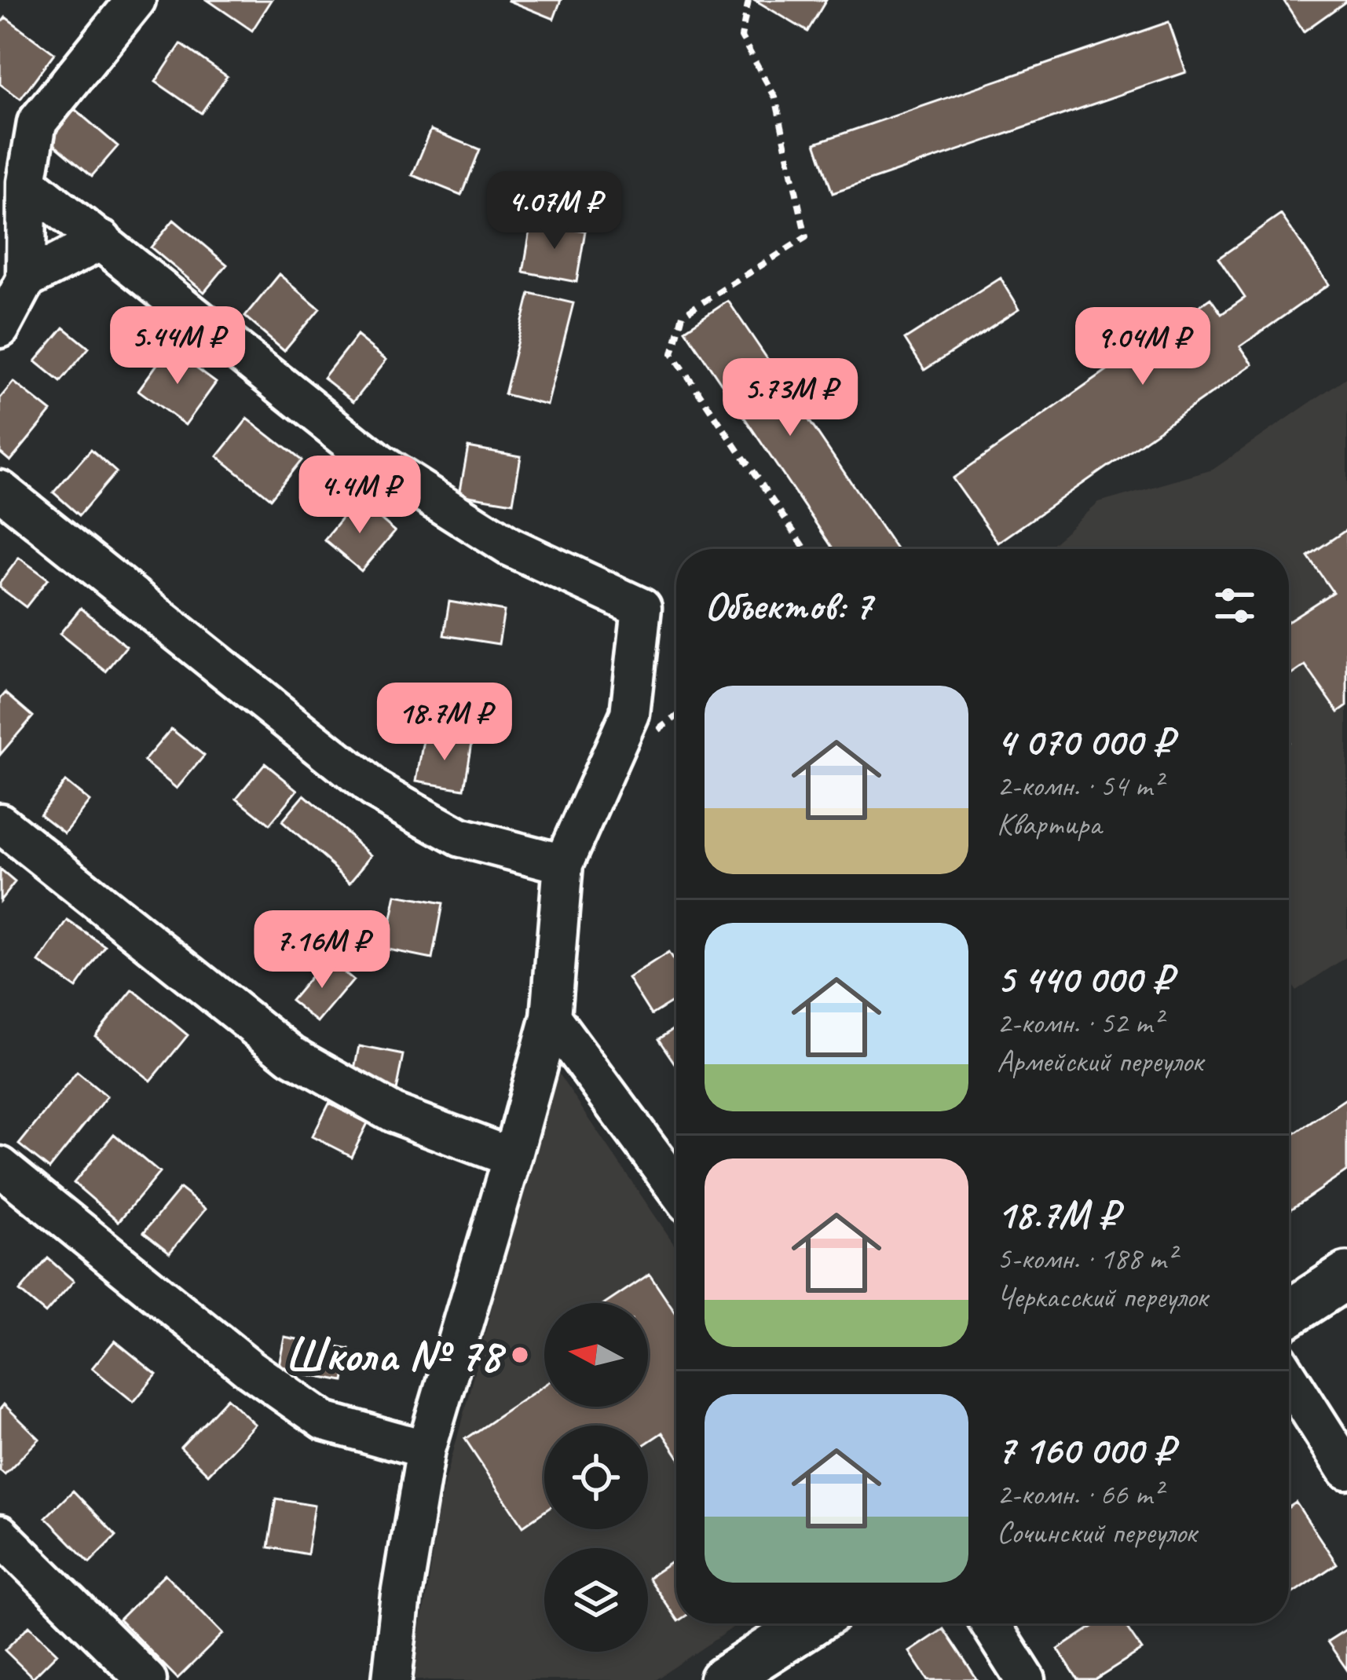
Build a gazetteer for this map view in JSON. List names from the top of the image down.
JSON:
{
  "places": ["Школа № 78"],
  "north": "left",
  "page": {
    "price": [
      "4.07M ₽",
      "5.44M ₽",
      "9.04M ₽",
      "5.73M ₽",
      "4.4M ₽",
      "18.7M ₽",
      "7.16M ₽"
    ],
    "heading": "Объектов: 7",
    "list": [
      {
        "name": "4 070 000 ₽",
        "note": "2-комн. · 54 m² · Квартира"
      },
      {
        "name": "5 440 000 ₽",
        "note": "2-комн. · 52 m² · Армейский переулок"
      },
      {
        "name": "18.7M ₽",
        "note": "5-комн. · 188 m² · Черкасский переулок"
      },
      {
        "name": "7 160 000 ₽",
        "note": "2-комн. · 66 m² · Сочинский переулок"
      }
    ]
  }
}
